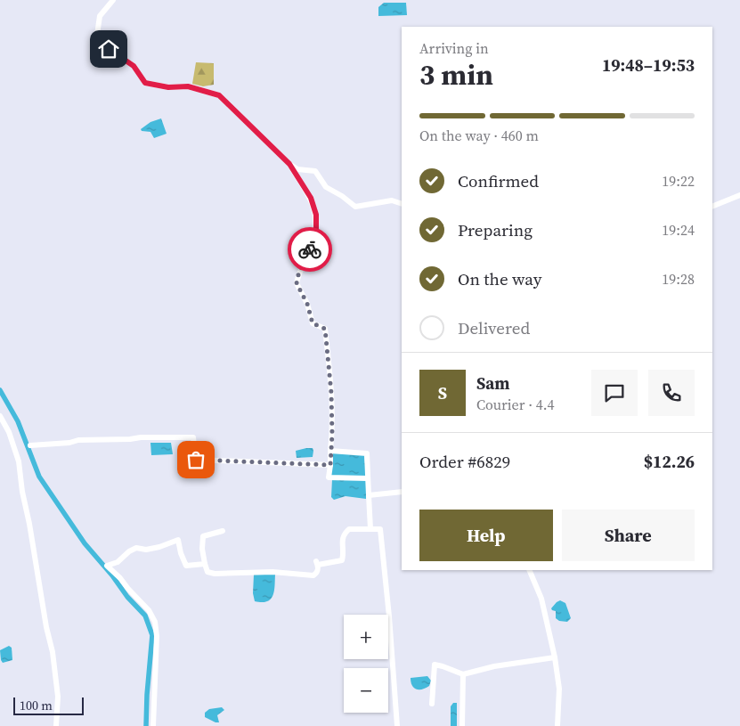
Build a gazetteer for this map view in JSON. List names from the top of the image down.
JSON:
{
  "scale_bar": "100 m",
  "page": {
    "heading": ["3 min", "Arriving in", "19:48–19:53"],
    "panel": [
      "Sam",
      "Courier · 4.4",
      "Order #6829",
      "$12.26"
    ],
    "bar": "On the way · 460 m",
    "list": [
      ["Confirmed", "19:22"],
      ["Preparing", "19:24"],
      ["On the way", "19:28"],
      "Delivered"
    ],
    "round": "S",
    "buttons": ["Help", "Share"],
    "map_buttons": ["+", "−"],
    "scale": "100 m"
  }
}
